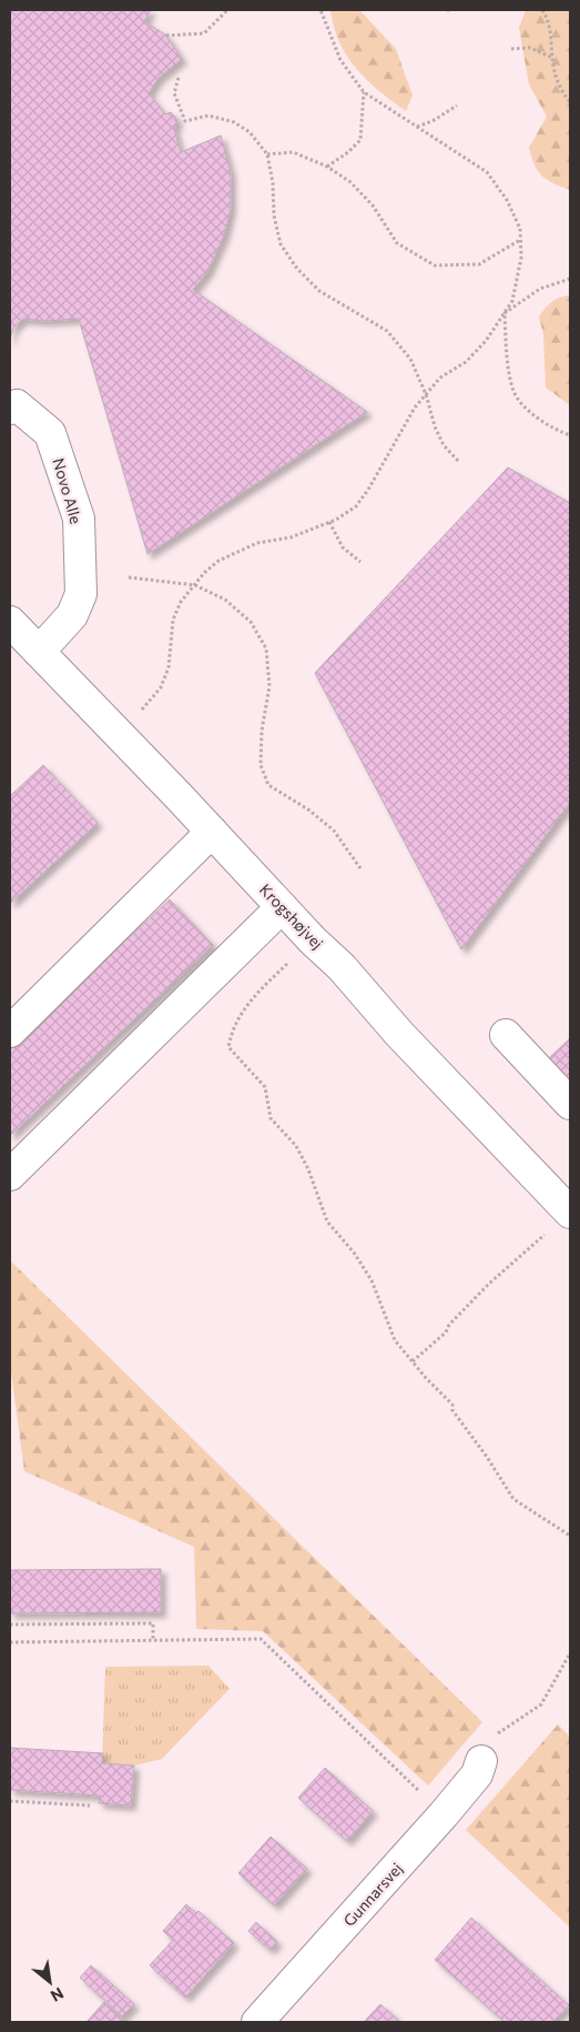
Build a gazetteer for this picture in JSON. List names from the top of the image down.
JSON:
{
  "streets": {
    "street": ["Novo Alle", "Krogshøjvej", "Gunnarsvej"]
  },
  "crossings": [
    ["Novo Alle", "Krogshøjvej"]
  ],
  "north": "bottom right"
}
